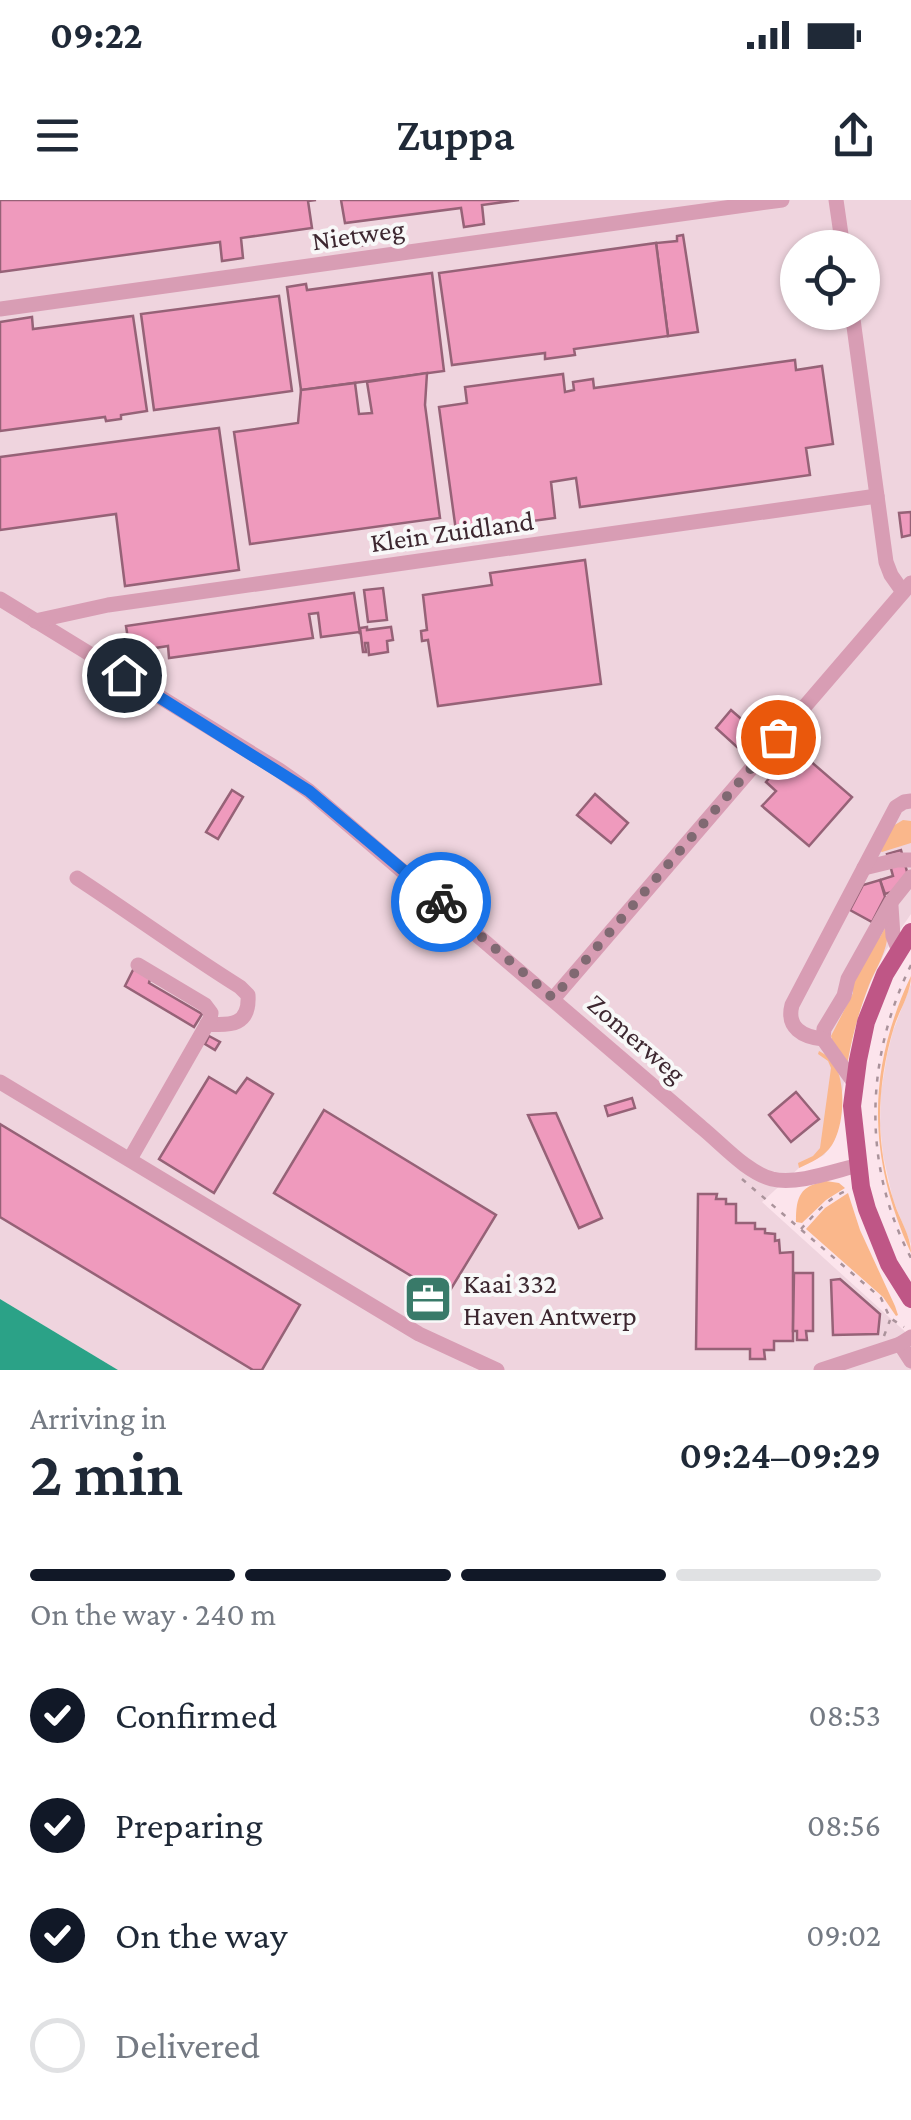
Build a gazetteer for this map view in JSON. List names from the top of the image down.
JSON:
{
  "streets": {
    "street": ["Nietweg", "Klein Zuidland", "Zomerweg"]
  },
  "crossings": [
    ["Klein Zuidland", "Zomerweg"]
  ],
  "places": {
    "office": ["Kaai 332 Haven Antwerp"]
  },
  "page": {
    "status": "09:22",
    "header": "Zuppa",
    "heading": ["2 min", "Arriving in", "09:24–09:29"],
    "bar": "On the way · 240 m",
    "list": [
      ["Confirmed", "08:53"],
      ["Preparing", "08:56"],
      ["On the way", "09:02"],
      "Delivered"
    ]
  }
}
